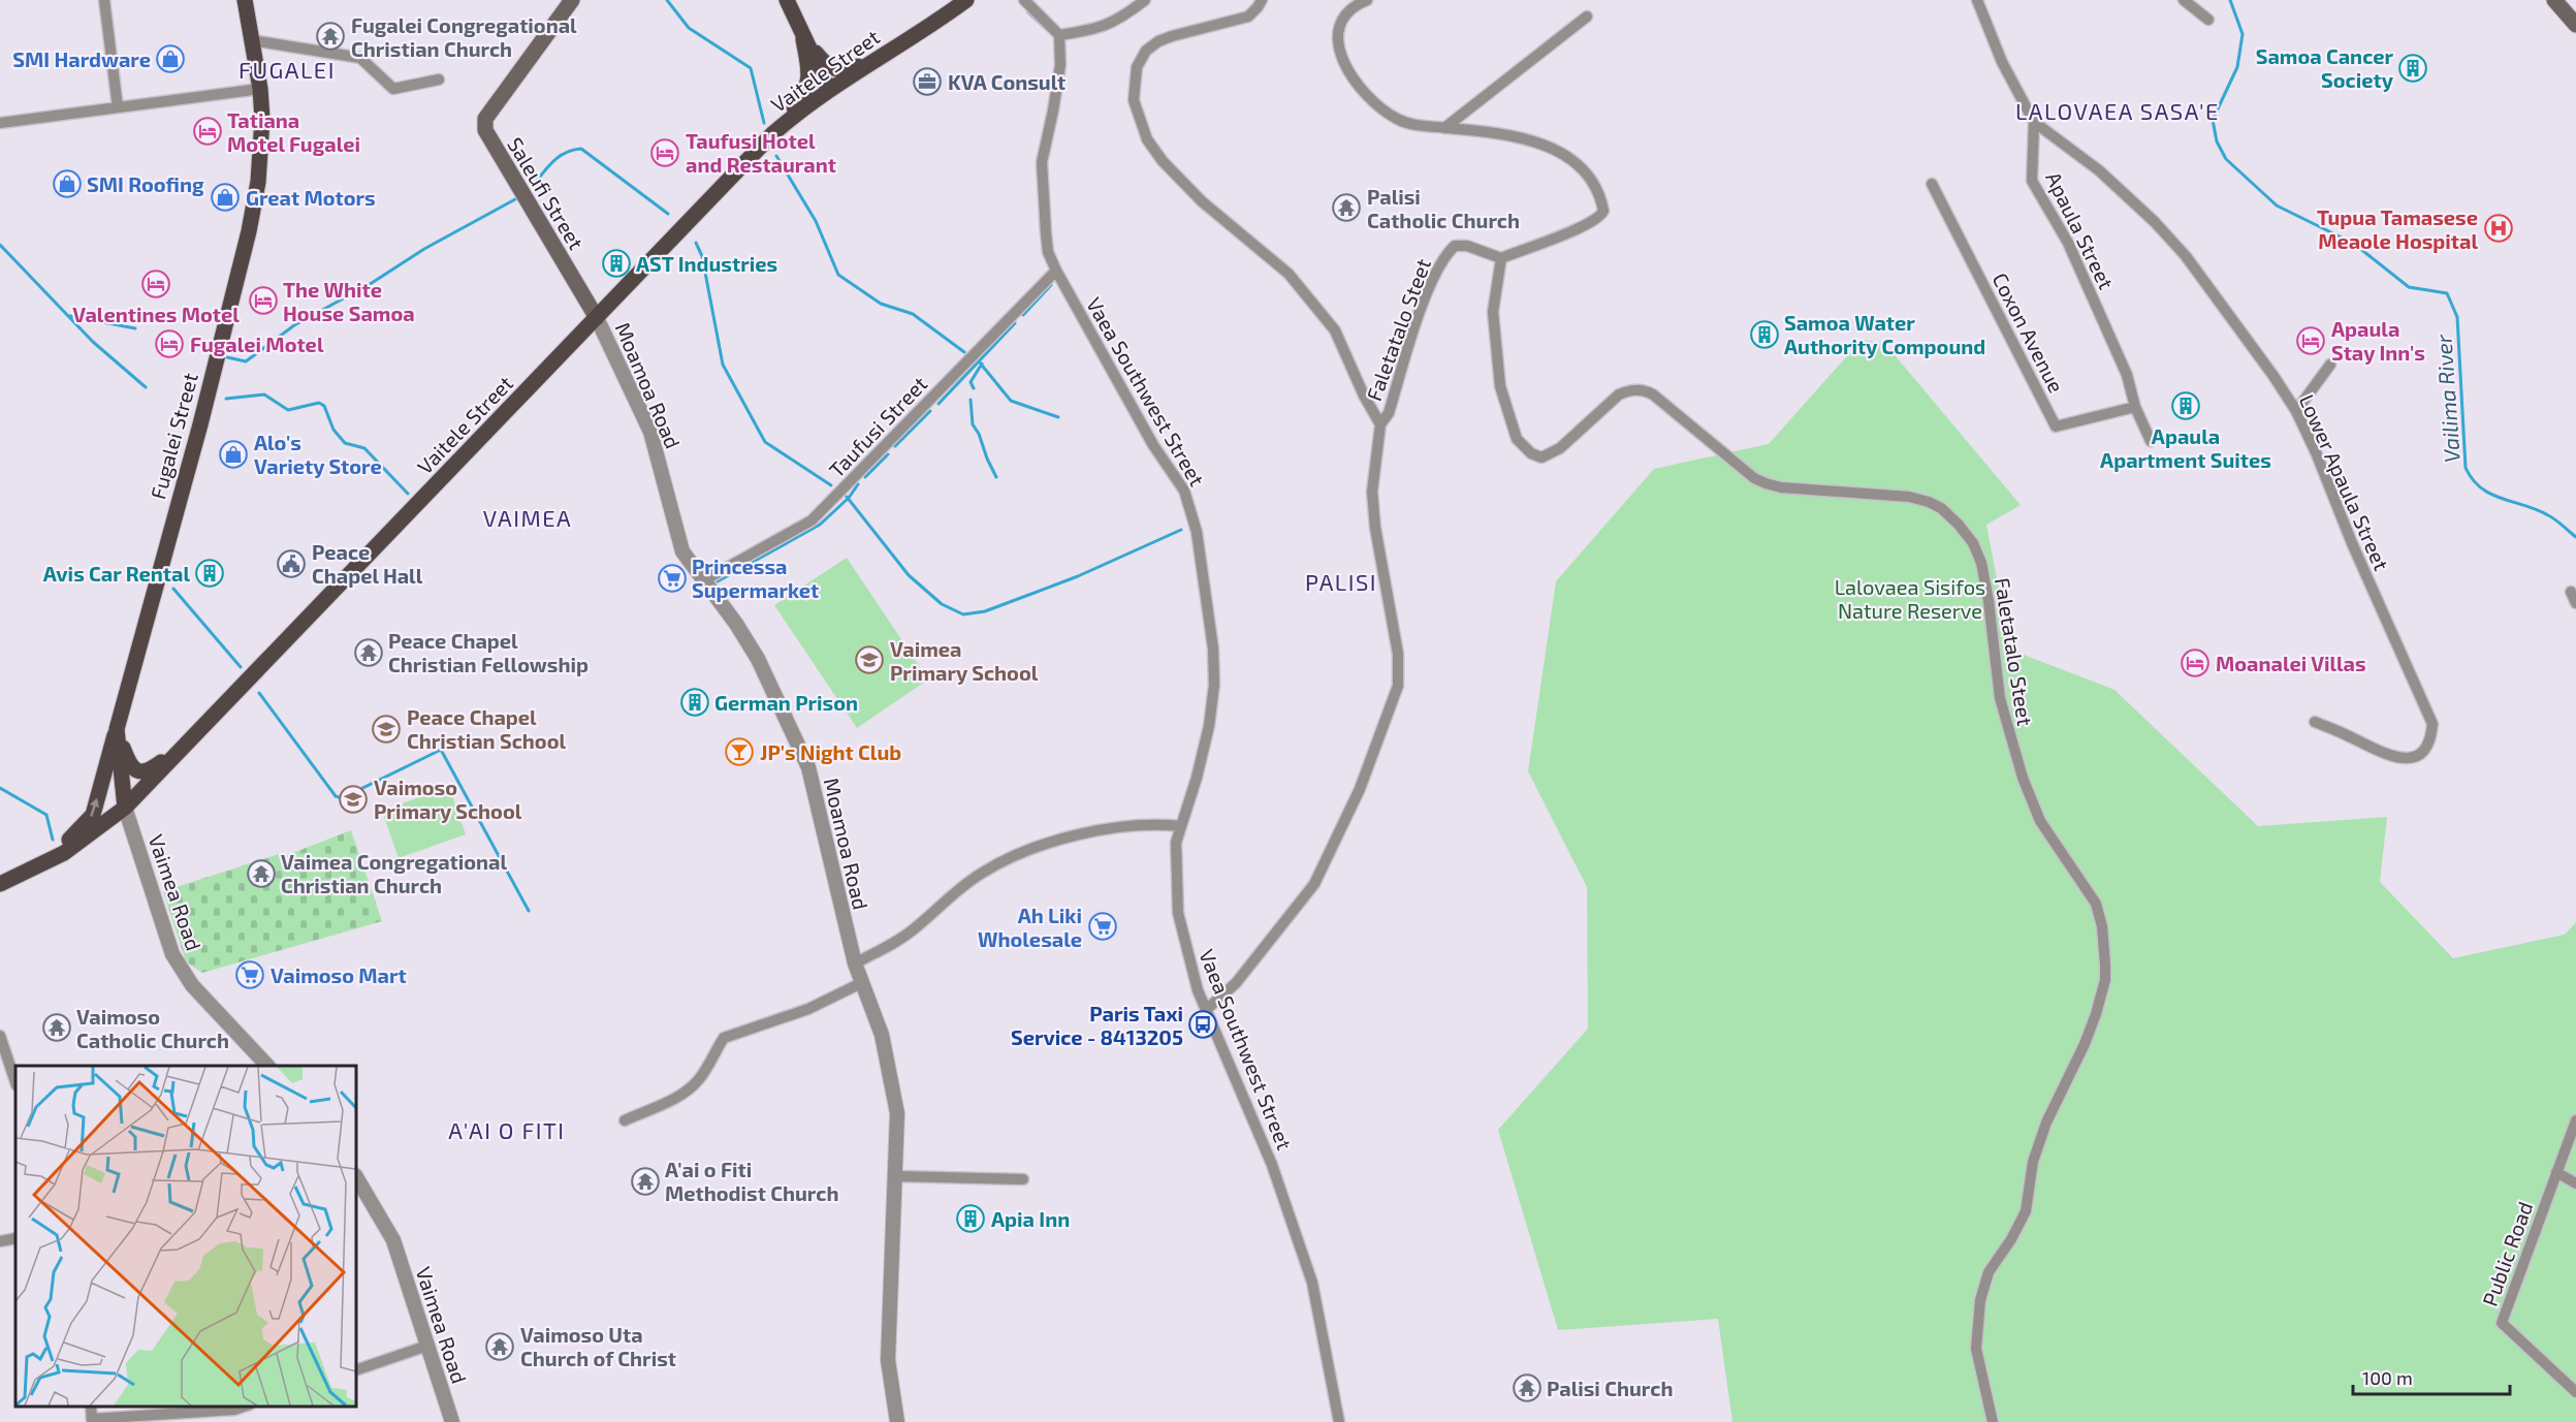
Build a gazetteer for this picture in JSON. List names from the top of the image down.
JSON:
{
  "streets": {
    "main road": ["Vaitele Street", "Saleufi Street", "Fugalei Street"],
    "street": [
      "Apaula Street",
      "Faletatalo Steet",
      "Coxon Avenue",
      "Moamoa Road",
      "Vaea Southwest Street",
      "Taufusi Street",
      "Lower Apaula Street",
      "Vaimea Road",
      "Public Road"
    ]
  },
  "crossings": [
    ["Vaitele Street", "Saleufi Street"],
    ["Vaitele Street", "Moamoa Road"],
    ["Vaitele Street", "Fugalei Street"],
    ["Vaitele Street", "Vaimea Road"],
    ["Saleufi Street", "Moamoa Road"],
    ["Apaula Street", "Coxon Avenue"],
    ["Apaula Street", "Lower Apaula Street"],
    ["Faletatalo Steet", "Vaea Southwest Street"],
    ["Moamoa Road", "Taufusi Street"],
    ["Vaea Southwest Street", "Taufusi Street"],
    ["Fugalei Street", "Vaimea Road"]
  ],
  "districts": [
    "FUGALEI",
    "LALOVAEA SASA'E",
    "VAIMEA",
    "PALISI",
    "A'AI O FITI"
  ],
  "water": ["Vailima River"],
  "parks": ["Lalovaea Sisifos Nature Reserve"],
  "places": {
    "temple": [
      "Fugalei Congregational Christian Church",
      "Palisi Catholic Church",
      "Peace Chapel Christian Fellowship",
      "Vaimea Congregational Christian Church",
      "Vaimoso Catholic Church",
      "A'ai o Fiti Methodist Church",
      "Vaimoso Uta Church of Christ",
      "Palisi Church"
    ],
    "shop": [
      "SMI Hardware",
      "SMI Roofing",
      "Great Motors",
      "Alo's Variety Store"
    ],
    "building": [
      "Samoa Cancer Society",
      "AST Industries",
      "Samoa Water Authority Compound",
      "Apaula Apartment Suites",
      "Avis Car Rental",
      "German Prison",
      "Apia Inn"
    ],
    "office": ["KVA Consult"],
    "hotel": [
      "Tatiana Motel Fugalei",
      "Taufusi Hotel and Restaurant",
      "Valentines Motel",
      "The White House Samoa",
      "Apaula Stay Inn's",
      "Fugalei Motel",
      "Moanalei Villas"
    ],
    "hospital": ["Tupua Tamasese Meaole Hospital"],
    "public building": ["Peace Chapel Hall"],
    "supermarket": ["Princessa Supermarket", "Ah Liki Wholesale", "Vaimoso Mart"],
    "school or university": ["Vaimea Primary School", "Peace Chapel Christian School", "Vaimoso Primary School"],
    "bar": ["JP's Night Club"],
    "bus stop": ["Paris Taxi Service - 8413205"]
  },
  "scale_bar": "100 m"
}
